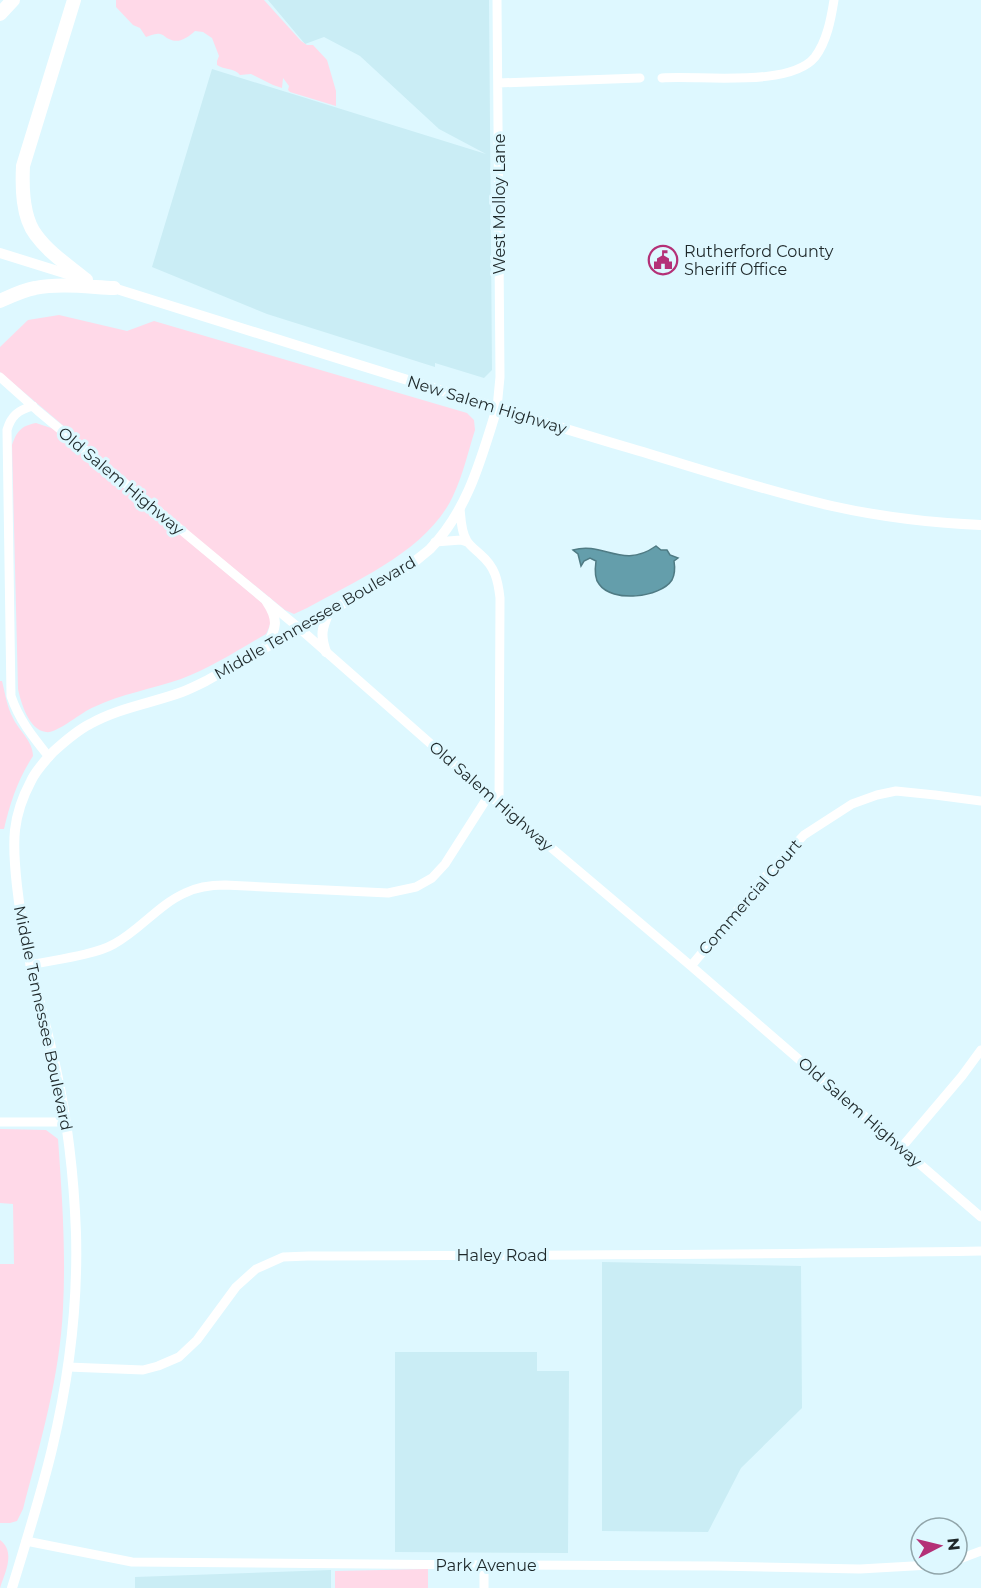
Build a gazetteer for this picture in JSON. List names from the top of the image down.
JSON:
{
  "streets": {
    "main road": ["New Salem Highway", "Middle Tennessee Boulevard"],
    "street": [
      "West Molloy Lane",
      "Old Salem Highway",
      "Commercial Court",
      "Haley Road",
      "Park Avenue"
    ]
  },
  "crossings": [
    ["West Molloy Lane", "New Salem Highway"],
    ["West Molloy Lane", "Middle Tennessee Boulevard"],
    ["New Salem Highway", "Middle Tennessee Boulevard"],
    ["Old Salem Highway", "Middle Tennessee Boulevard"],
    ["Old Salem Highway", "Commercial Court"],
    ["Middle Tennessee Boulevard", "Haley Road"],
    ["Middle Tennessee Boulevard", "Park Avenue"]
  ],
  "places": {
    "public building": ["Rutherford County Sheriff Office"]
  },
  "north": "right"
}
